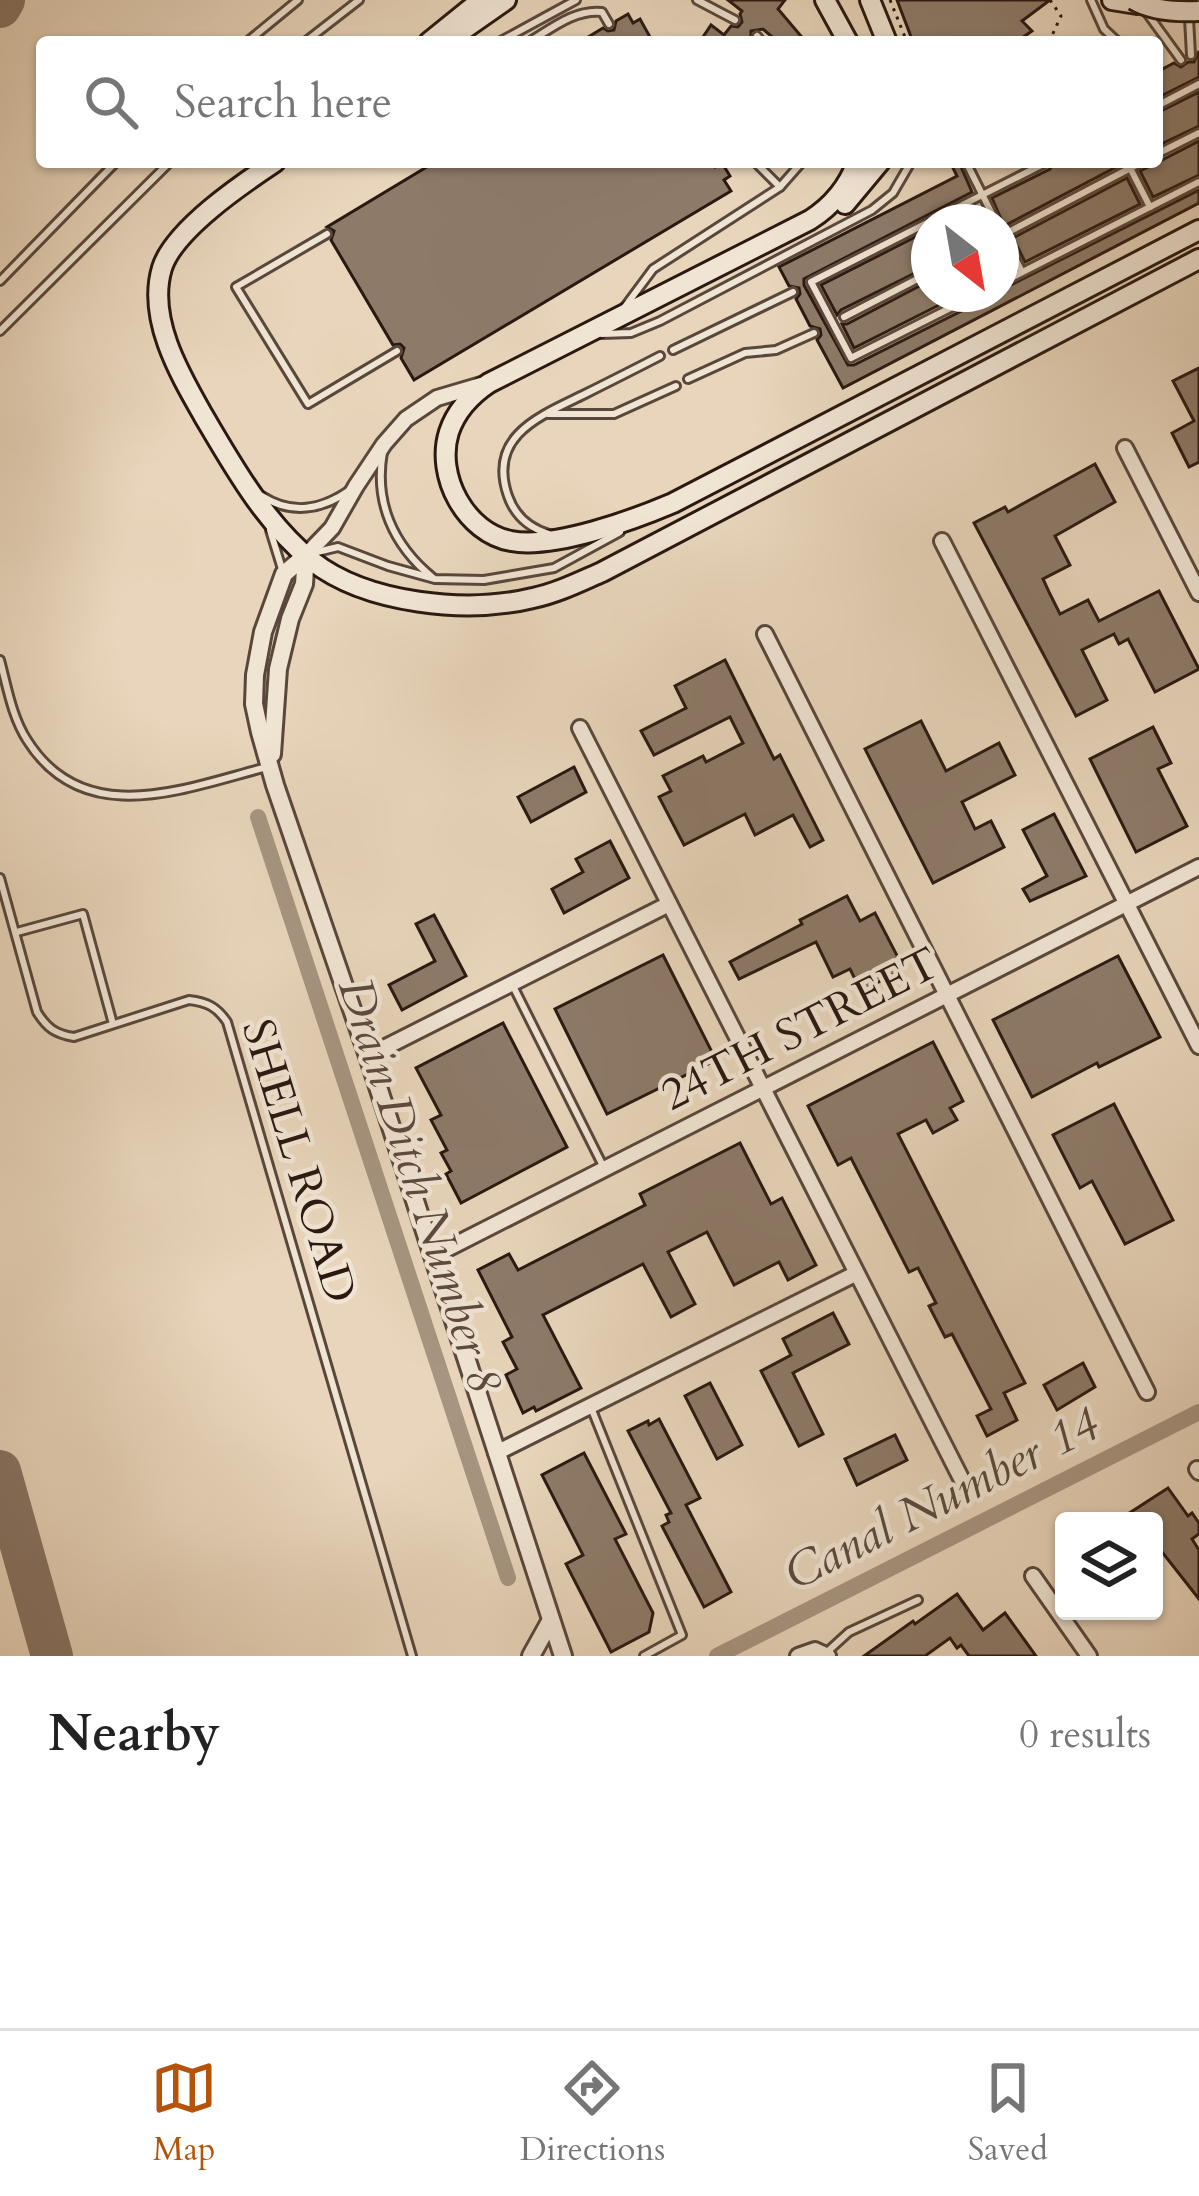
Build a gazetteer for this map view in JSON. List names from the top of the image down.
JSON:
{
  "streets": {
    "street": ["24TH STREET"],
    "lane": ["SHELL ROAD"]
  },
  "water": ["Drain Ditch Number 8", "Canal Number 14"],
  "north": "bottom right",
  "page": {
    "search": "Search here",
    "heading": ["Nearby", "0 results"],
    "nav": ["Map", "Directions", "Saved"]
  }
}
